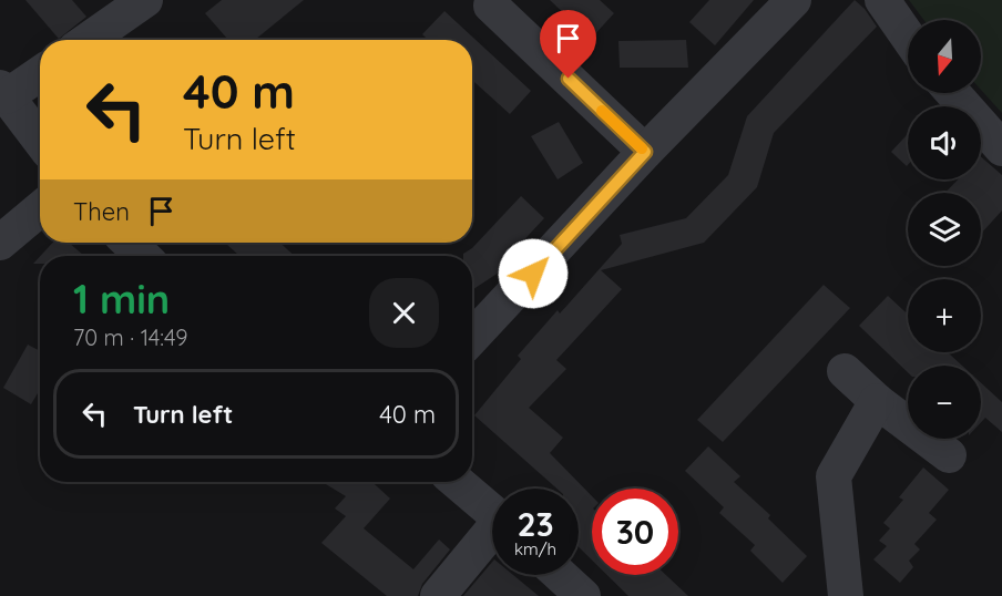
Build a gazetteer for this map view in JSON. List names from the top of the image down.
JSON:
{
  "north": "bottom",
  "page": {
    "map_buttons": ["+", "−"],
    "turn": ["40 m", "Turn left"],
    "then": "Then",
    "heading": ["1 min", "70 m · 14:49"],
    "list": [
      {
        "name": "Turn left",
        "value": "40 m"
      }
    ],
    "speed": "23 km/h",
    "limit": "30"
  }
}
